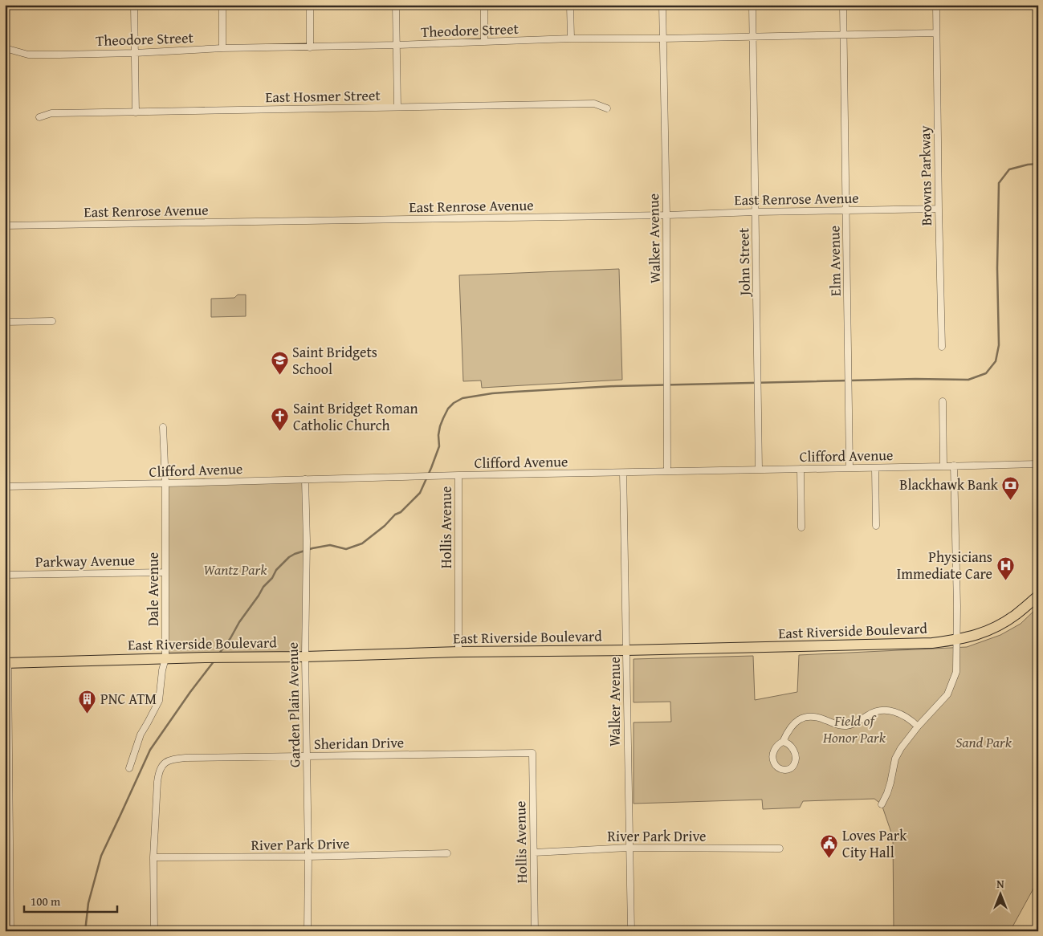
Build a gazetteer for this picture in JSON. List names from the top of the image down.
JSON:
{
  "streets": {
    "main road": ["East Riverside Boulevard"],
    "street": [
      "Theodore Street",
      "East Hosmer Street",
      "Browns Parkway",
      "East Renrose Avenue",
      "Walker Avenue",
      "Elm Avenue",
      "John Street",
      "Clifford Avenue",
      "Hollis Avenue",
      "Parkway Avenue",
      "Dale Avenue",
      "Garden Plain Avenue",
      "Sheridan Drive",
      "River Park Drive"
    ]
  },
  "crossings": [
    ["Theodore Street", "Browns Parkway"],
    ["Theodore Street", "Walker Avenue"],
    ["Theodore Street", "Elm Avenue"],
    ["Theodore Street", "John Street"],
    ["Browns Parkway", "East Renrose Avenue"],
    ["East Renrose Avenue", "Walker Avenue"],
    ["East Renrose Avenue", "Elm Avenue"],
    ["East Renrose Avenue", "John Street"],
    ["Walker Avenue", "Clifford Avenue"],
    ["Walker Avenue", "East Riverside Boulevard"],
    ["Walker Avenue", "River Park Drive"],
    ["Elm Avenue", "Clifford Avenue"],
    ["John Street", "Clifford Avenue"],
    ["Clifford Avenue", "Hollis Avenue"],
    ["Clifford Avenue", "Dale Avenue"],
    ["Clifford Avenue", "Garden Plain Avenue"],
    ["Hollis Avenue", "East Riverside Boulevard"],
    ["Hollis Avenue", "Sheridan Drive"],
    ["Hollis Avenue", "River Park Drive"],
    ["Parkway Avenue", "Dale Avenue"],
    ["Dale Avenue", "East Riverside Boulevard"],
    ["East Riverside Boulevard", "Garden Plain Avenue"],
    ["Garden Plain Avenue", "Sheridan Drive"],
    ["Garden Plain Avenue", "River Park Drive"],
    ["Sheridan Drive", "River Park Drive"]
  ],
  "parks": ["Wantz Park", "Field of Honor Park", "Sand Park"],
  "places": {
    "school or university": ["Saint Bridgets School"],
    "church": ["Saint Bridget Roman Catholic Church"],
    "bank": ["Blackhawk Bank"],
    "hospital": ["Physicians Immediate Care"],
    "building": ["PNC ATM"],
    "public building": ["Loves Park City Hall"]
  },
  "scale_bar": "100 m",
  "north": "top"
}
